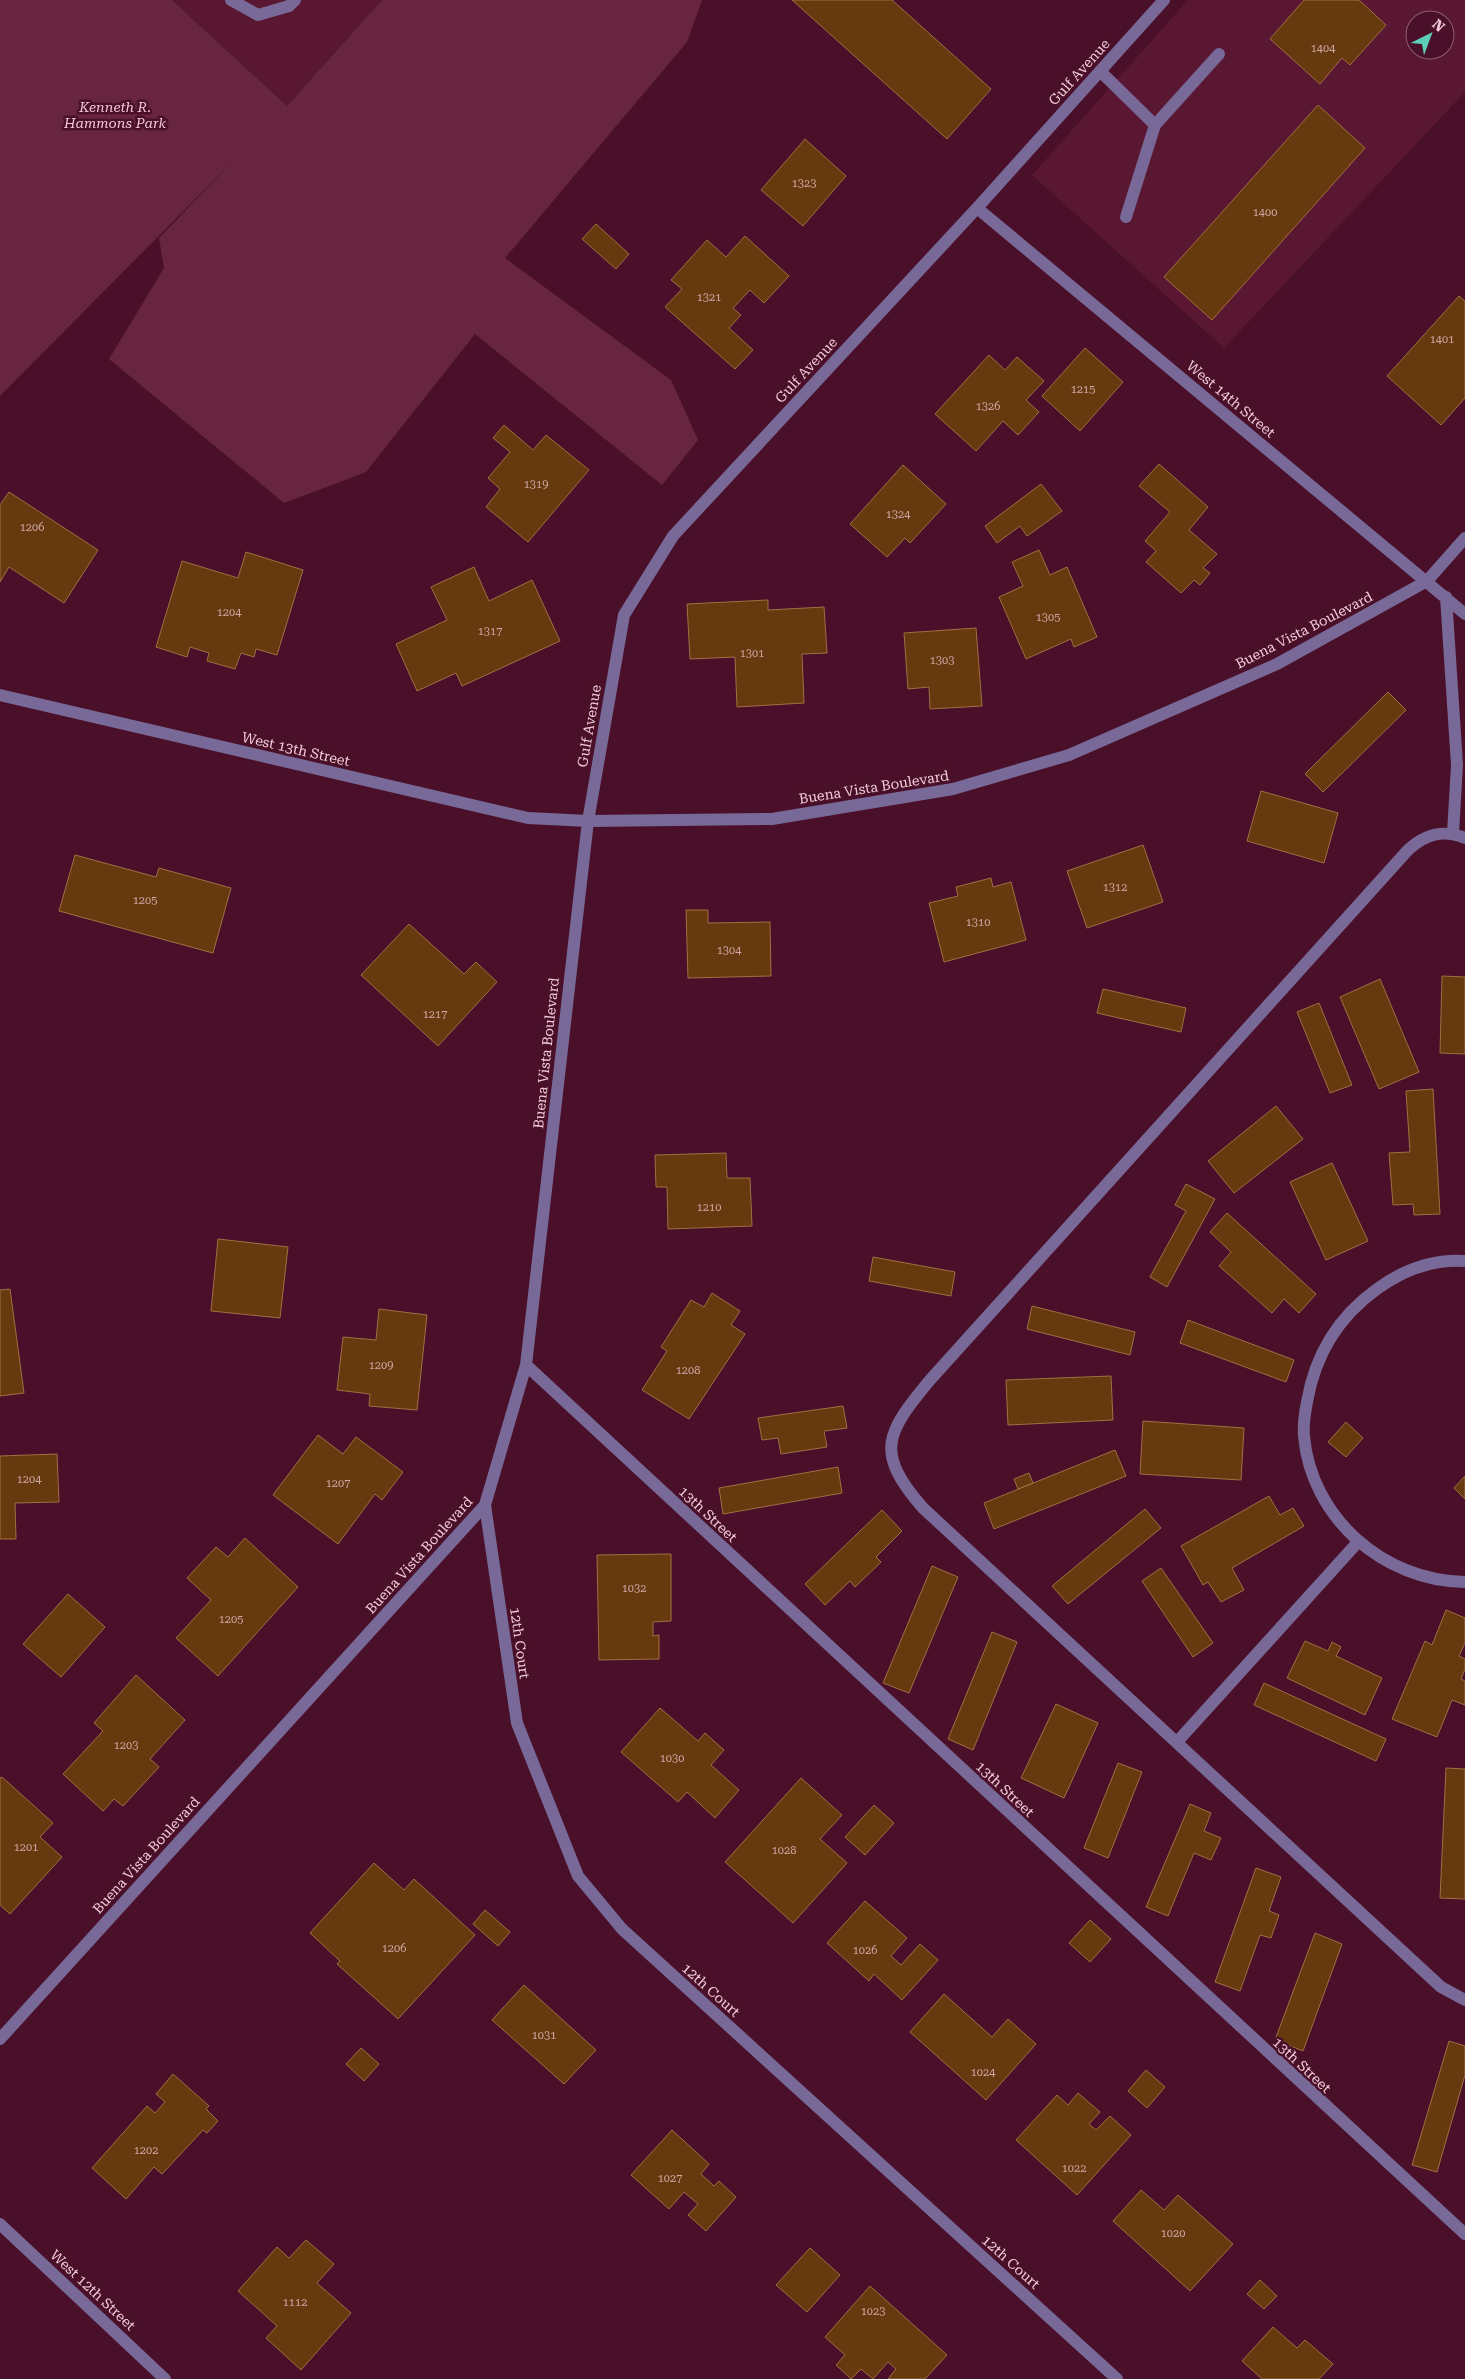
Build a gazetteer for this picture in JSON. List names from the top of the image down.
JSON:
{
  "streets": {
    "street": [
      "Gulf Avenue",
      "West 14th Street",
      "Buena Vista Boulevard",
      "West 13th Street",
      "13th Street",
      "12th Court",
      "West 12th Street"
    ]
  },
  "crossings": [
    ["Gulf Avenue", "West 14th Street"],
    ["Gulf Avenue", "Buena Vista Boulevard"],
    ["Gulf Avenue", "West 13th Street"],
    ["West 14th Street", "Buena Vista Boulevard"],
    ["Buena Vista Boulevard", "West 13th Street"],
    ["Buena Vista Boulevard", "13th Street"],
    ["Buena Vista Boulevard", "12th Court"]
  ],
  "parks": ["Kenneth R. Hammons Park"],
  "house_numbers": [
    "1404",
    "1323",
    "1400",
    "1321",
    "1401",
    "1215",
    "1326",
    "1319",
    "1324",
    "1206",
    "1204",
    "1305",
    "1317",
    "1301",
    "1303",
    "1312",
    "1205",
    "1310",
    "1304",
    "1217",
    "1210",
    "1209",
    "1208",
    "1204",
    "1207",
    "1032",
    "1205",
    "1203",
    "1030",
    "1201",
    "1028",
    "1206",
    "1026",
    "1031",
    "1024",
    "1202",
    "1022",
    "1027",
    "1020",
    "1112",
    "1023"
  ],
  "north": "top right"
}
